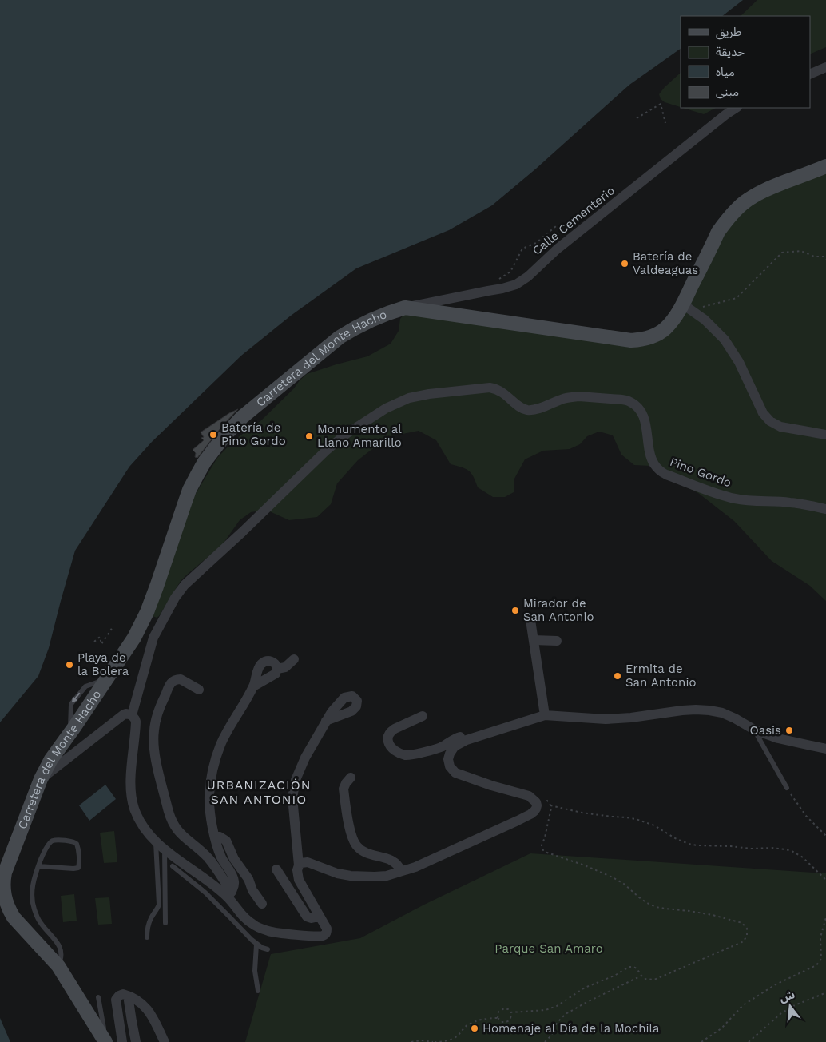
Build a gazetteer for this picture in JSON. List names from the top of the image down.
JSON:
{
  "streets": {
    "main road": ["Carretera del Monte Hacho"],
    "street": ["Calle Cementerio", "Pino Gordo"]
  },
  "crossings": [
    ["Calle Cementerio", "Carretera del Monte Hacho"]
  ],
  "districts": ["URBANIZACIÓN SAN ANTONIO"],
  "parks": ["Parque San Amaro"],
  "places": [
    "Batería de Valdeaguas",
    "Batería de Pino Gordo",
    "Monumento al Llano Amarillo",
    "Mirador de San Antonio",
    "Playa de la Bolera",
    "Ermita de San Antonio",
    "Oasis",
    "Homenaje al Día de la Mochila"
  ],
  "legend": [
    "طريق",
    "حديقة",
    "مياه",
    "مبنى"
  ],
  "north": "top"
}
